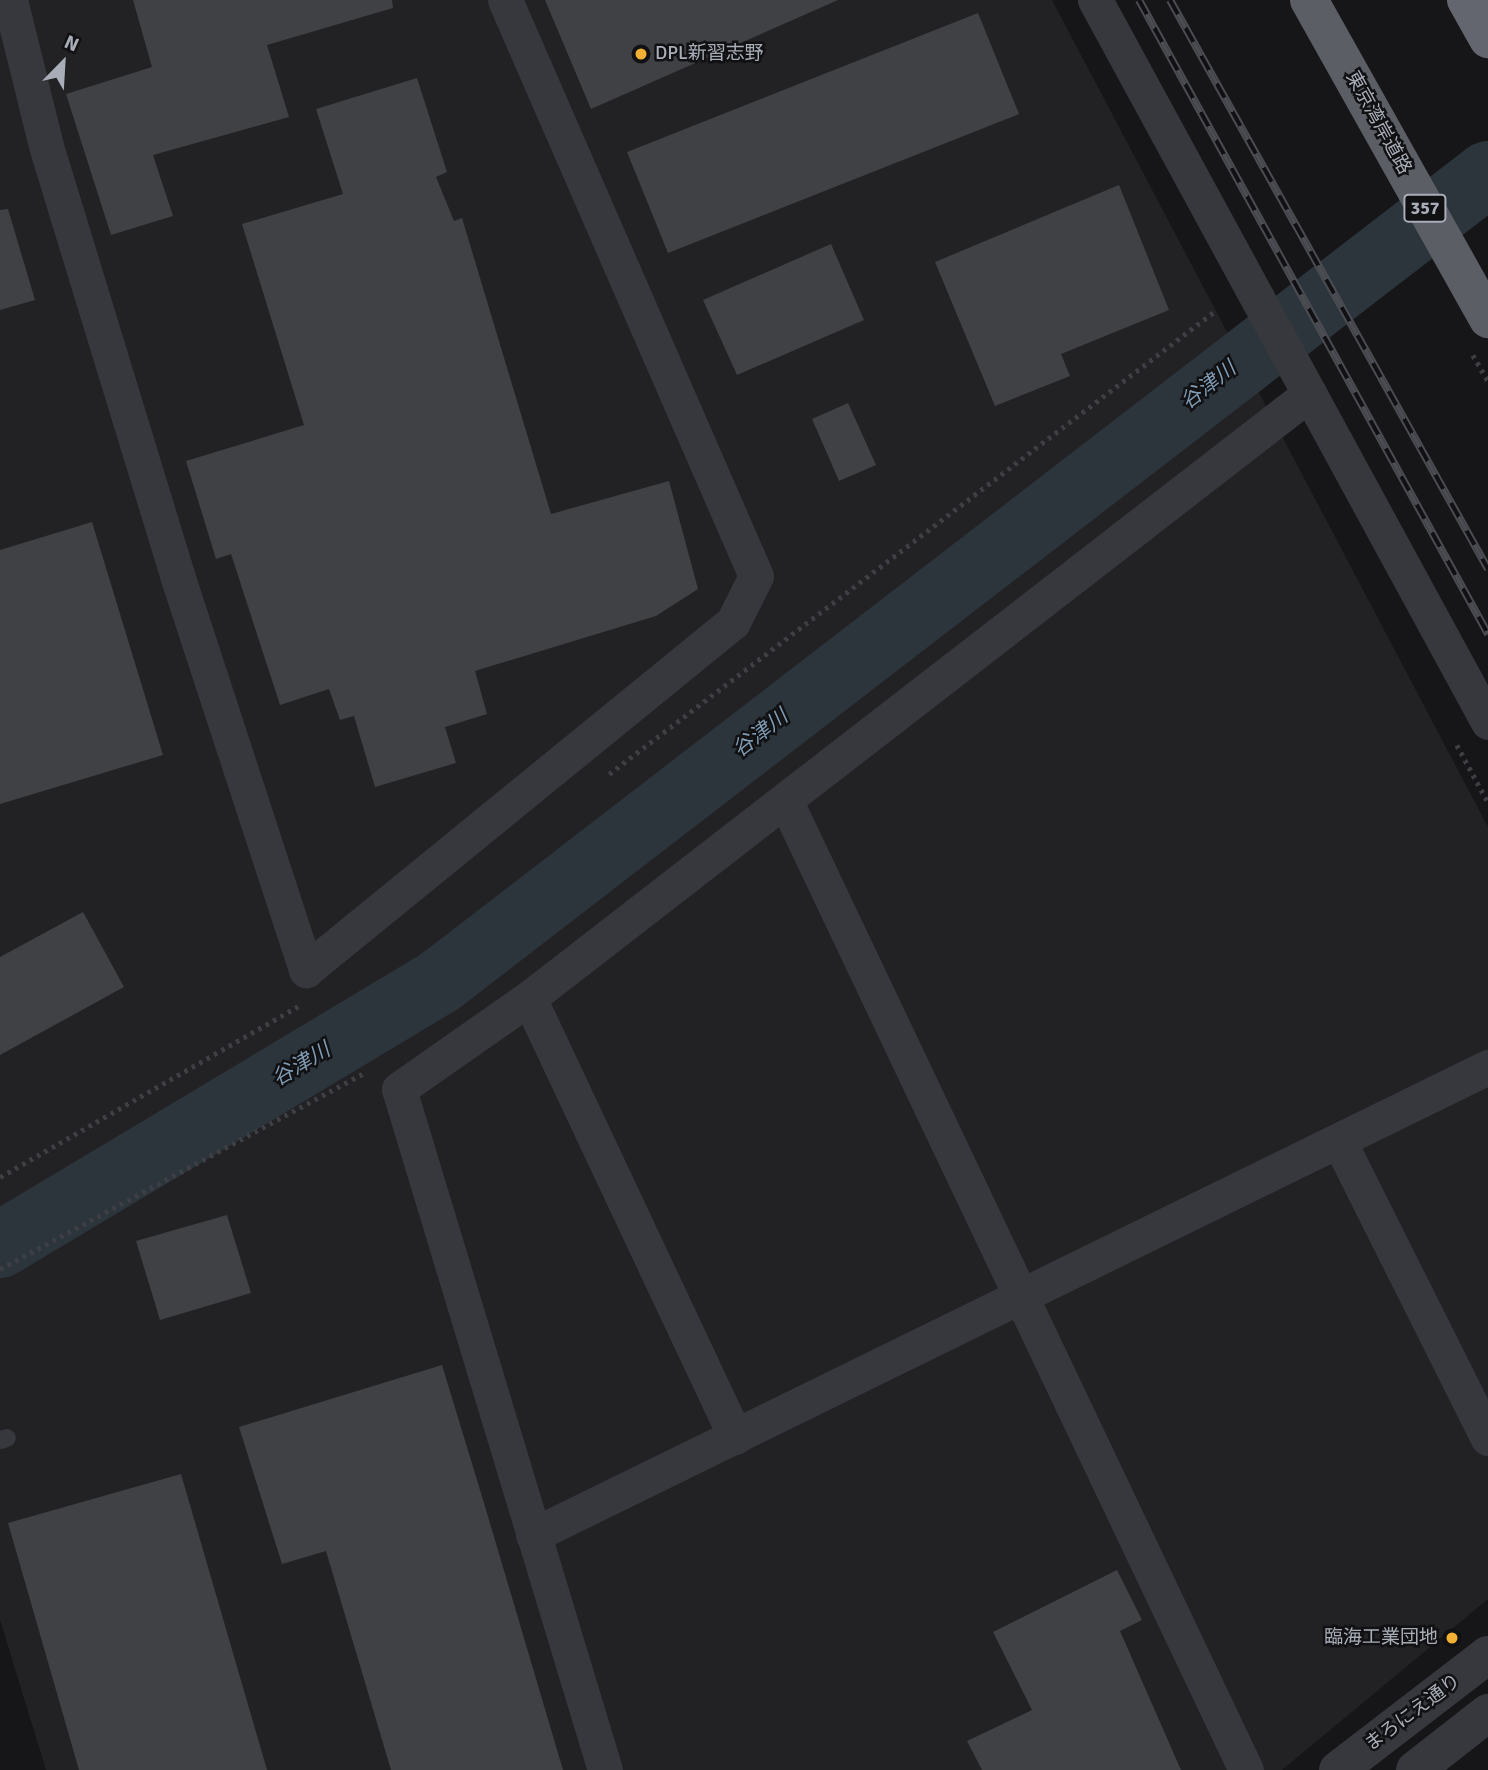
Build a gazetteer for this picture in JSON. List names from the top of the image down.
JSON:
{
  "streets": {
    "highway": ["東京湾岸道路", "357"],
    "street": ["まろにえ通り"]
  },
  "water": ["谷津川"],
  "places": ["DPL新習志野", "臨海工業団地"],
  "north": "top right"
}
